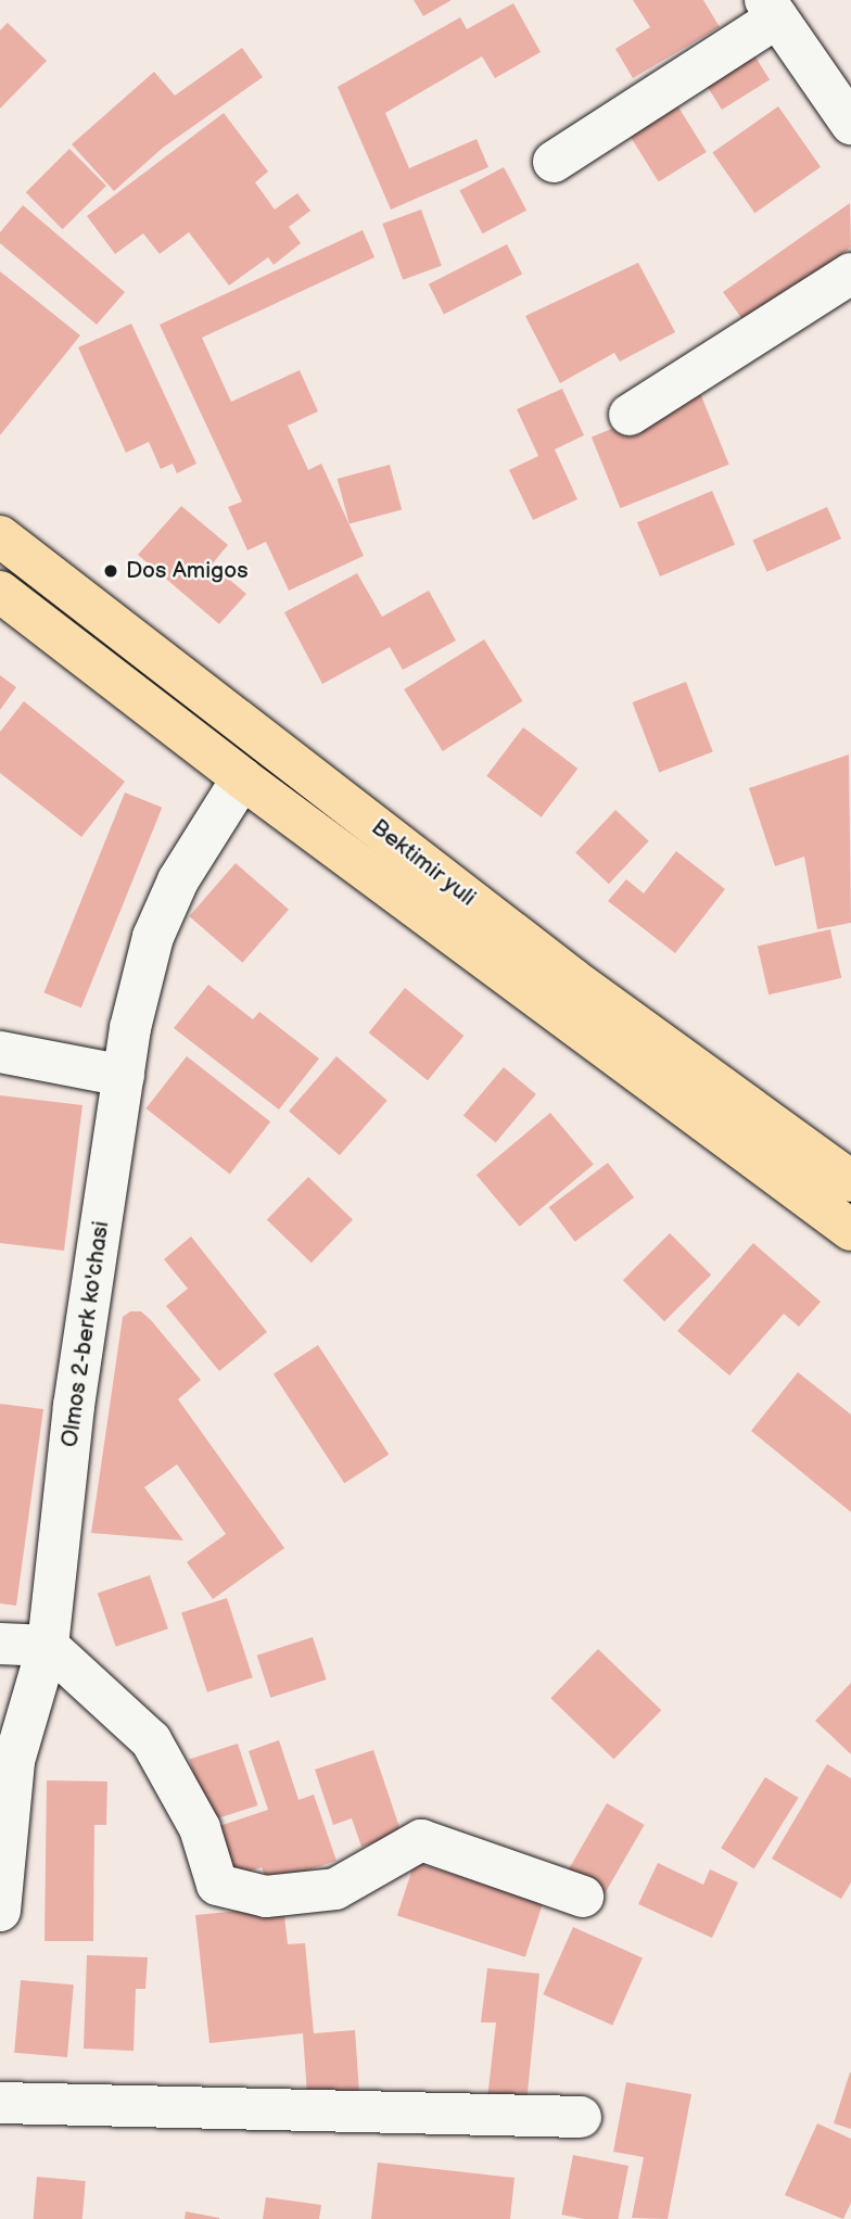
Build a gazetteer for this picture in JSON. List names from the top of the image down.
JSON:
{
  "streets": {
    "highway": ["Bektimir yuli"],
    "street": ["Olmos 2-berk ko'chasi"]
  },
  "crossings": [
    ["Bektimir yuli", "Olmos 2-berk ko'chasi"]
  ],
  "places": ["Dos Amigos"]
}
